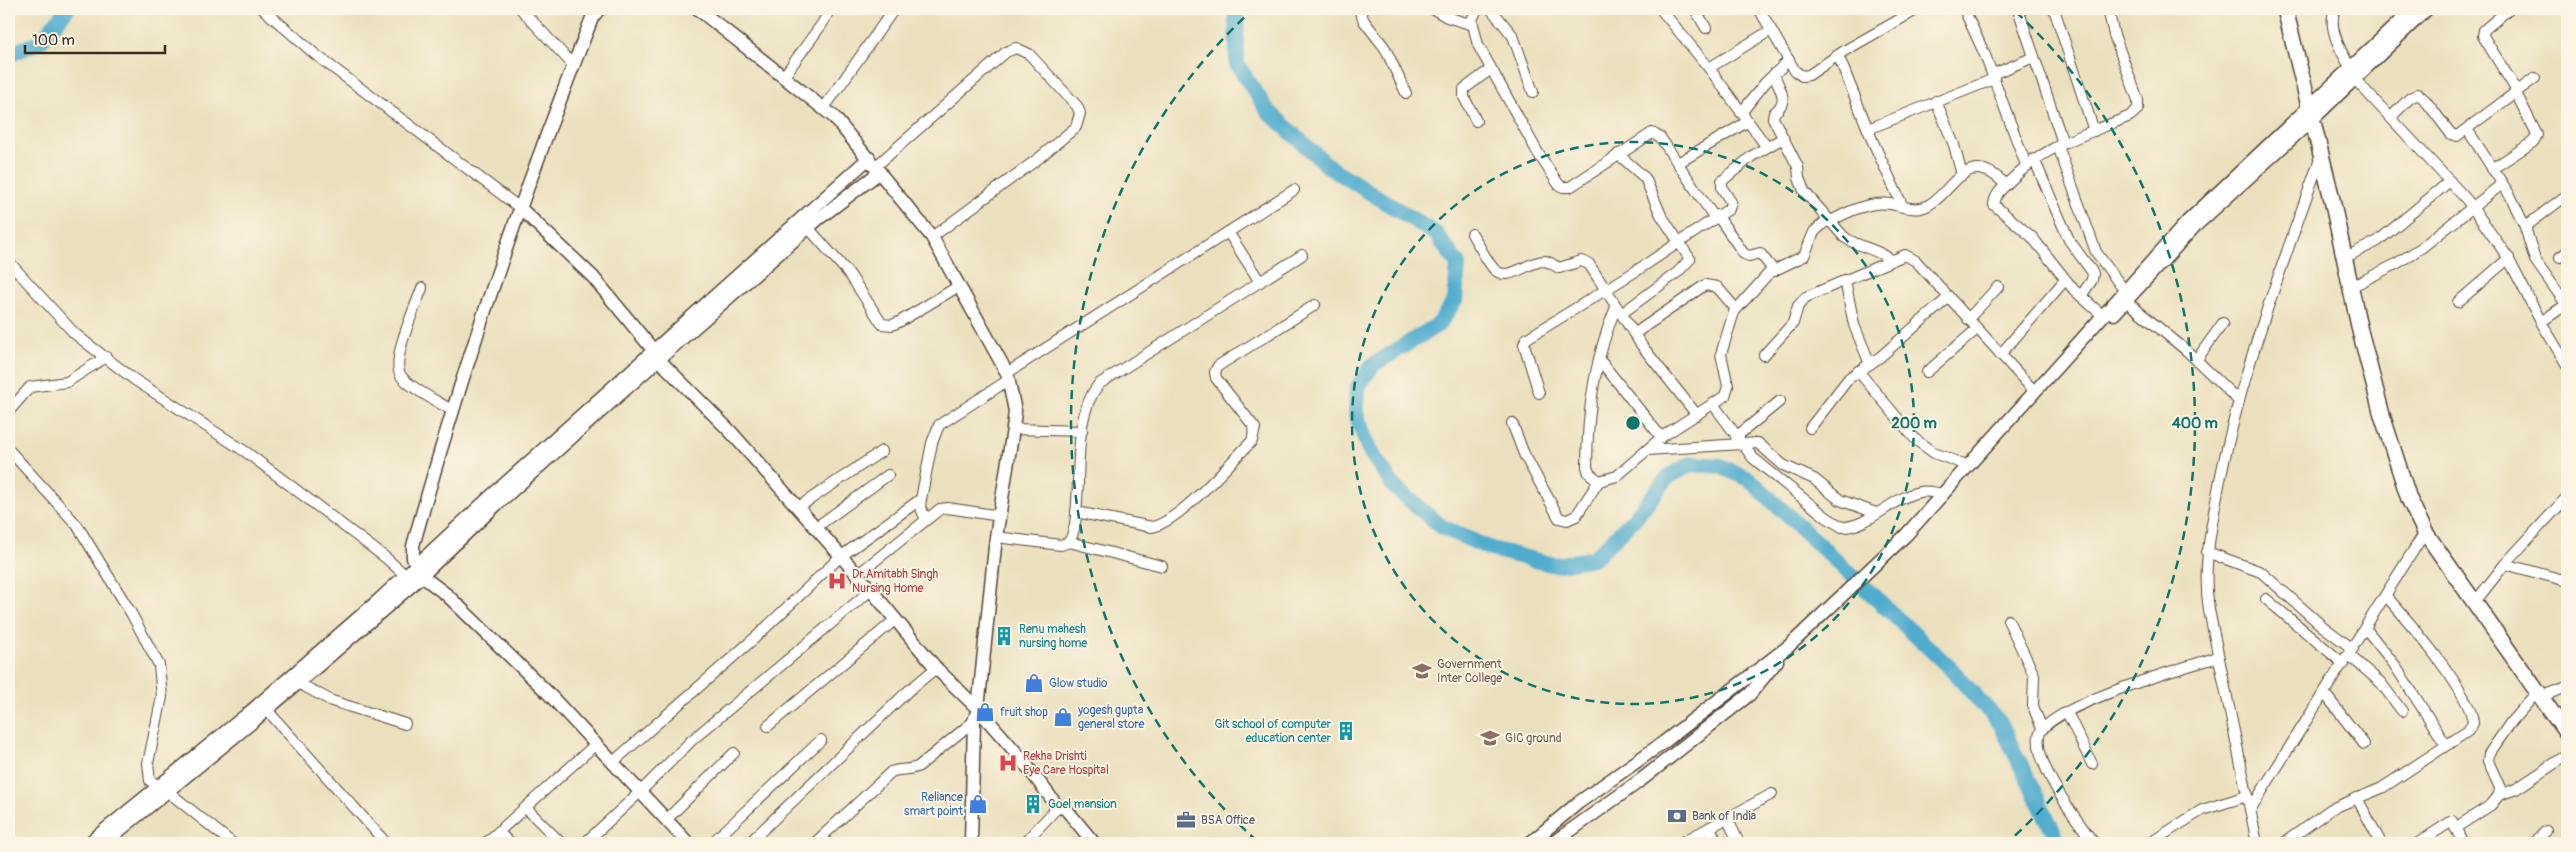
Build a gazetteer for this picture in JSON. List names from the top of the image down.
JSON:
{
  "places": {
    "hospital": ["Dr.Amitabh Singh Nursing Home", "Rekha Drishti Eye Care Hospital"],
    "building": ["Renu mahesh nursing home", "Git school of computer education center", "Goel mansion"],
    "school or university": ["Government Inter College", "GIC ground"],
    "shop": [
      "Glow studio",
      "fruit shop",
      "yogesh gupta general store",
      "Reliance smart point"
    ],
    "bank": ["Bank of India"],
    "office": ["BSA Office"]
  },
  "scale_bar": "100 m",
  "rings": ["200 m", "400 m"]
}
